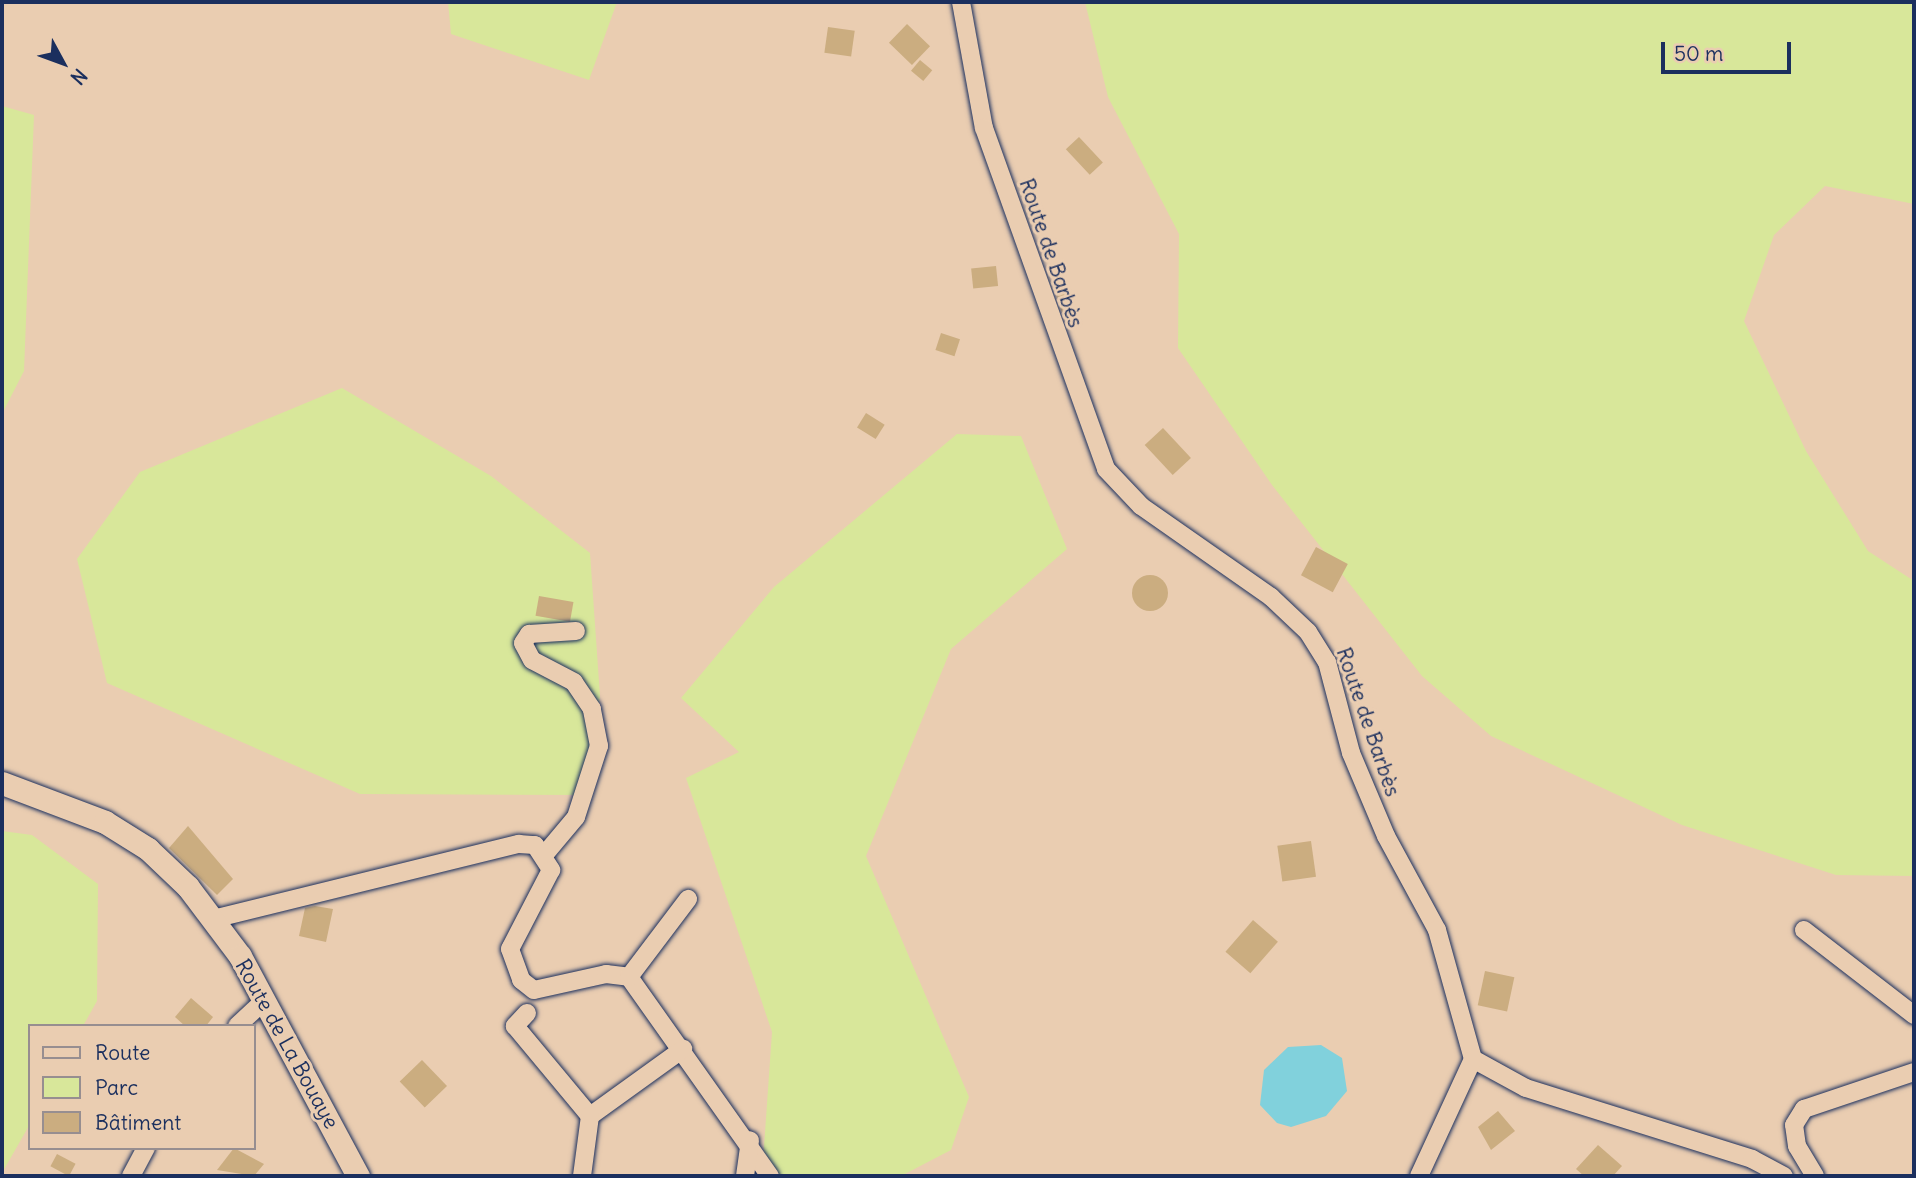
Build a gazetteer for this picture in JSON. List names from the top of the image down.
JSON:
{
  "streets": {
    "main road": ["Route de La Bouaye"],
    "street": ["Route de Barbès"]
  },
  "legend": ["Route", "Parc", "Bâtiment"],
  "scale_bar": "50 m",
  "north": "bottom right"
}
